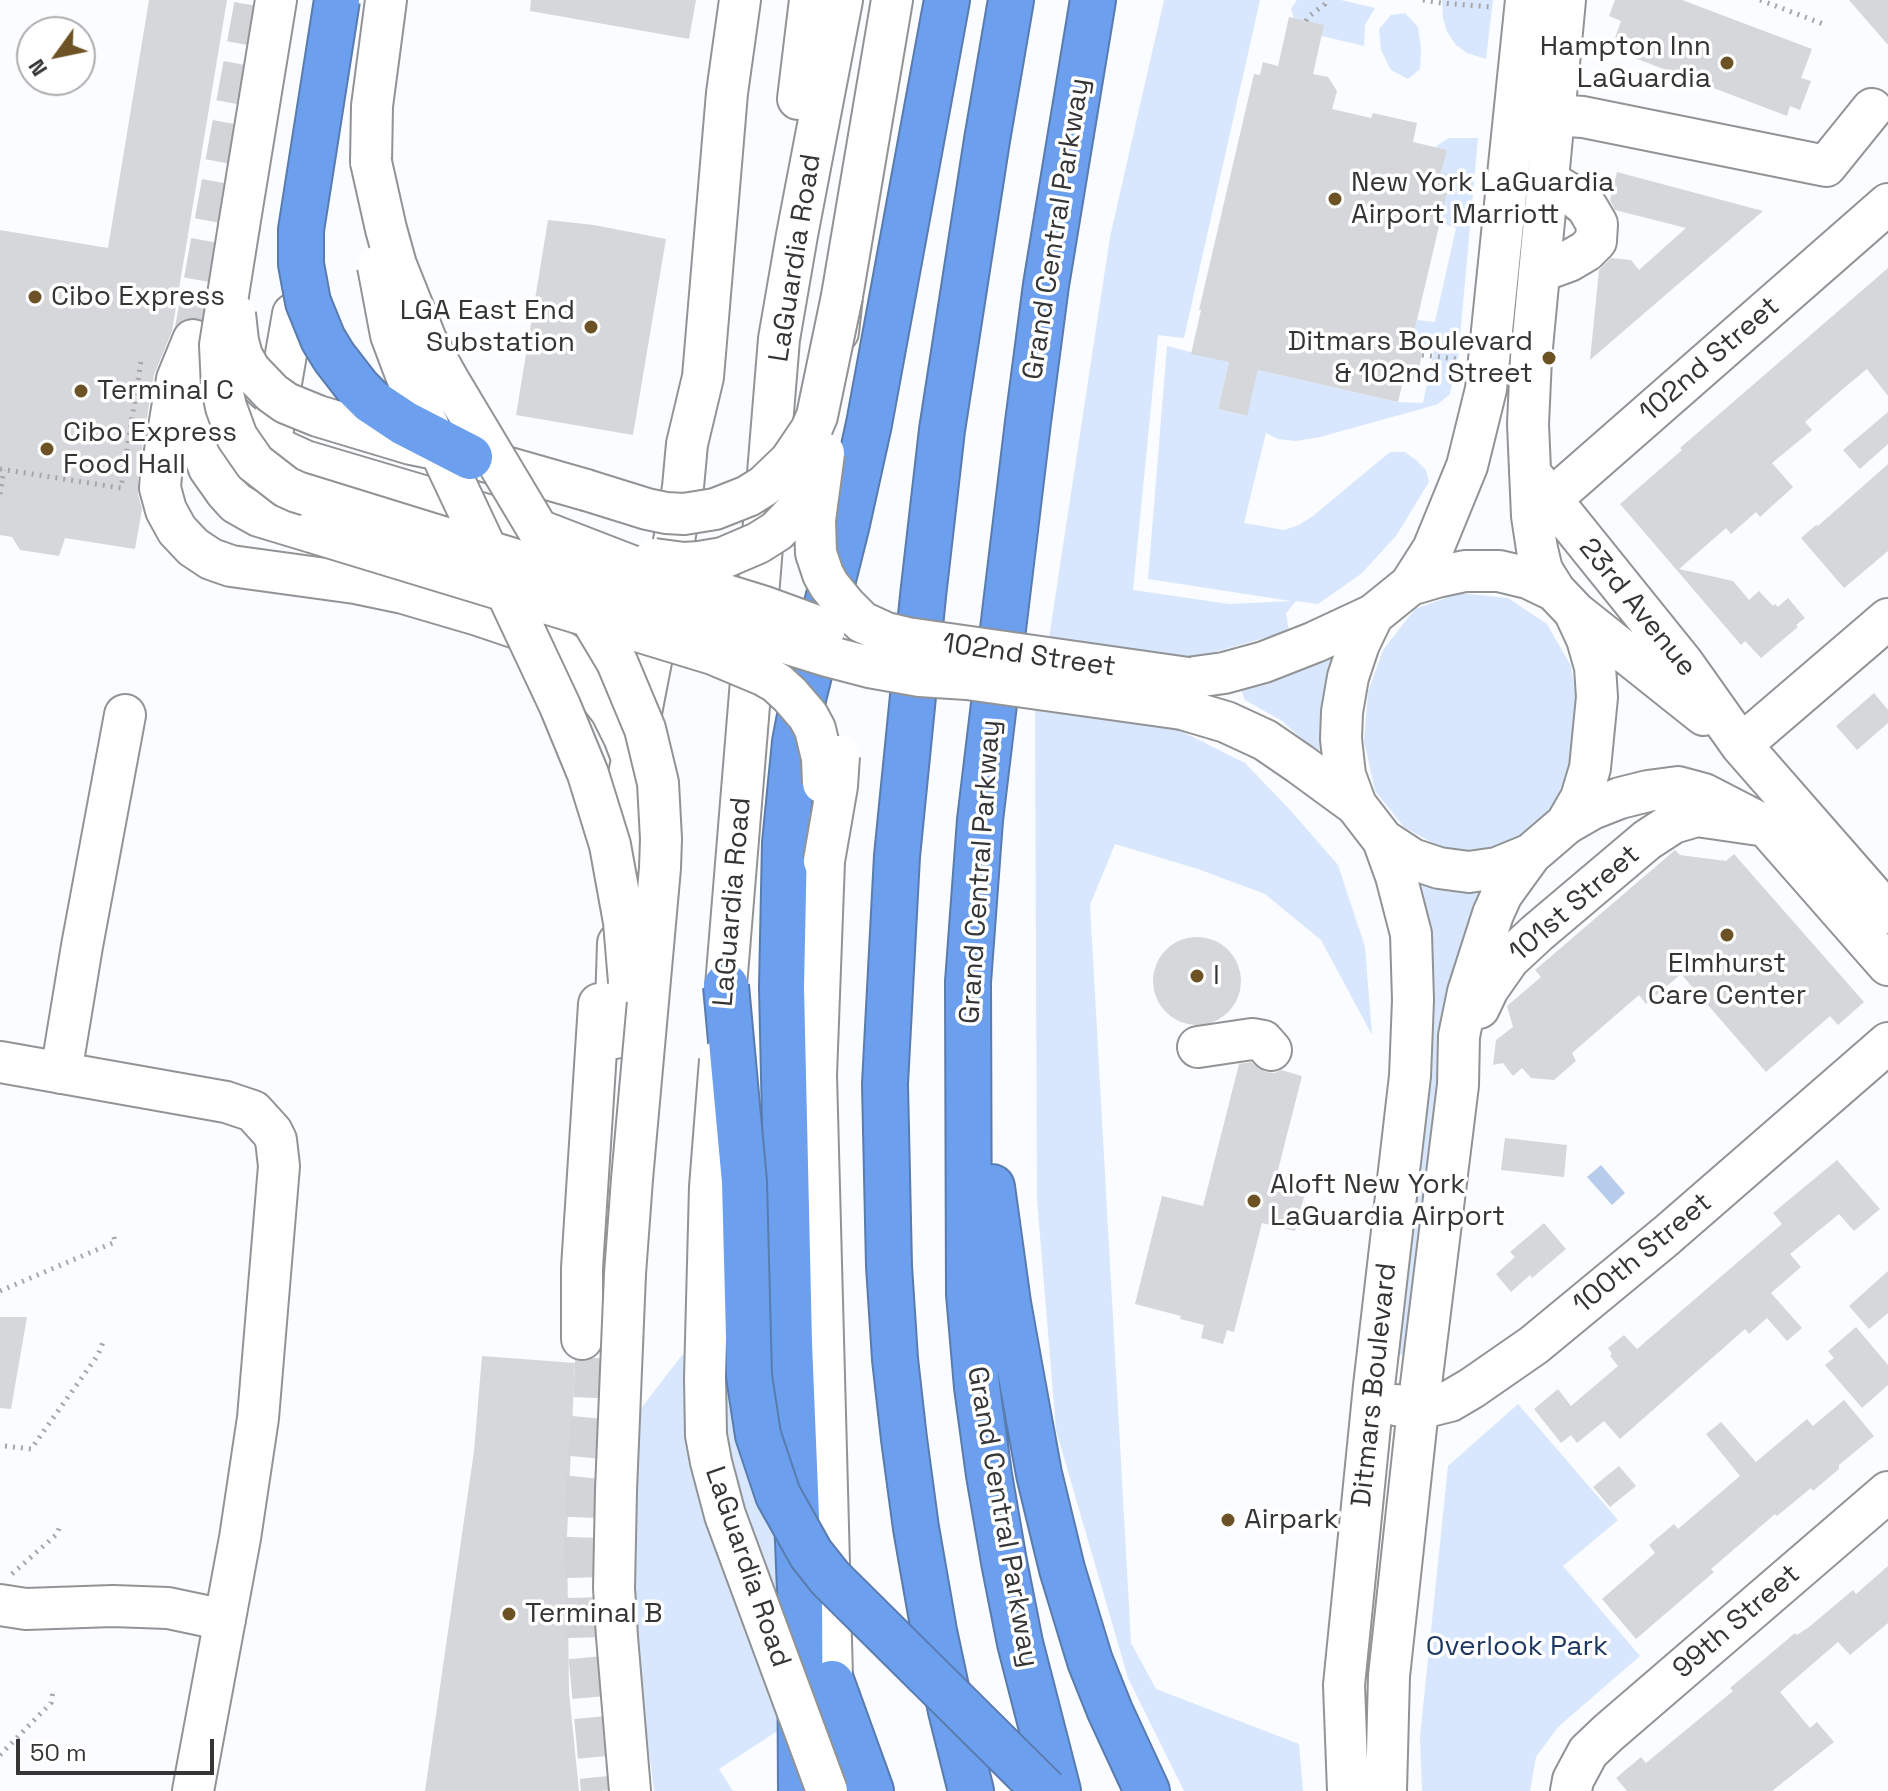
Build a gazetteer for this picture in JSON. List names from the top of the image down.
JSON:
{
  "streets": {
    "highway": ["Grand Central Parkway"],
    "street": [
      "LaGuardia Road",
      "102nd Street",
      "23rd Avenue",
      "101st Street",
      "100th Street",
      "Ditmars Boulevard",
      "99th Street"
    ]
  },
  "crossings": [
    ["102nd Street", "23rd Avenue"],
    ["102nd Street", "Ditmars Boulevard"],
    ["23rd Avenue", "Ditmars Boulevard"],
    ["101st Street", "Ditmars Boulevard"],
    ["100th Street", "Ditmars Boulevard"]
  ],
  "parks": ["Overlook Park"],
  "places": [
    "Hampton Inn LaGuardia",
    "New York LaGuardia Airport Marriott",
    "Cibo Express",
    "LGA East End Substation",
    "Ditmars Boulevard & 102nd Street",
    "Terminal C",
    "Cibo Express Food Hall",
    "Elmhurst Care Center",
    "l",
    "Aloft New York LaGuardia Airport",
    "Airpark",
    "Terminal B"
  ],
  "scale_bar": "50 m",
  "north": "bottom left"
}
